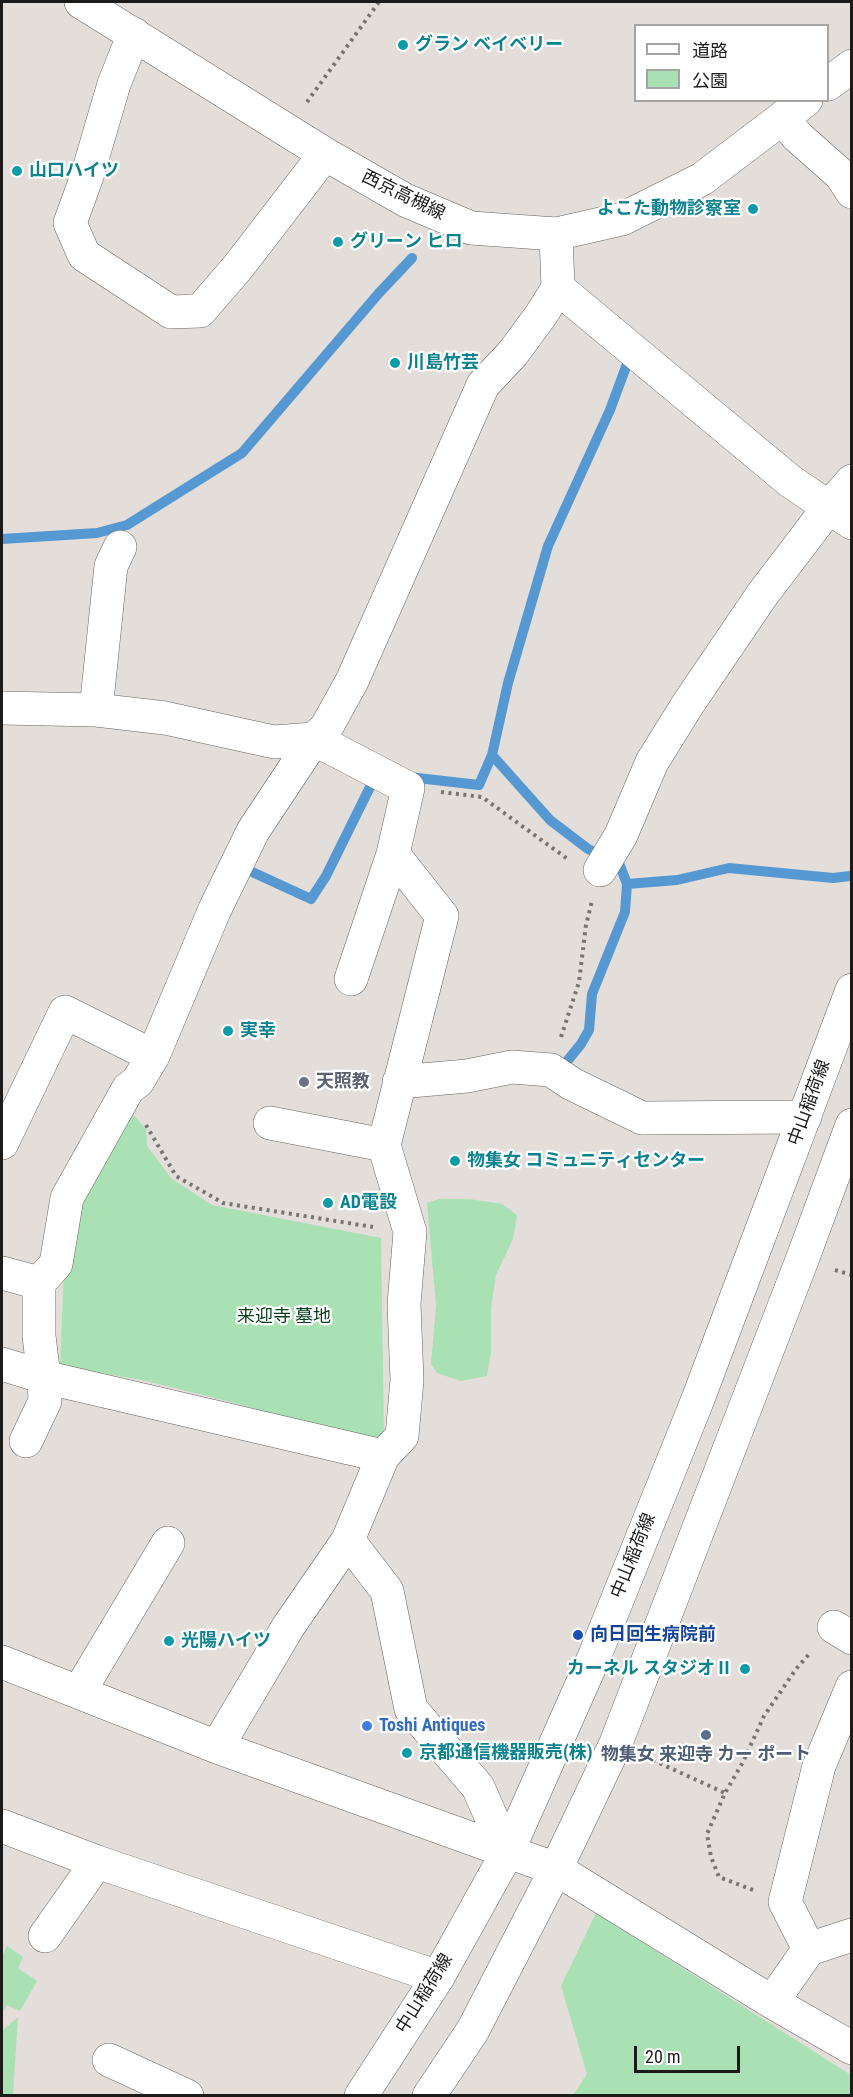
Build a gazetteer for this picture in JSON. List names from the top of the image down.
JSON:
{
  "streets": {
    "street": ["西京高槻線", "中山稲荷線"]
  },
  "parks": ["来迎寺 墓地"],
  "places": [
    "グラン ベイベリー",
    "山口ハイツ",
    "よこた動物診察室",
    "グリーン ヒロ",
    "川島竹芸",
    "実幸",
    "天照教",
    "物集女 コミュニティセンター",
    "AD電設",
    "向日回生病院前",
    "光陽ハイツ",
    "カーネル スタジオⅡ",
    "Toshi Antiques",
    "物集女 来迎寺 カー ポート",
    "京都通信機器販売(株)"
  ],
  "legend": ["道路", "公園"],
  "scale_bar": "20 m"
}
